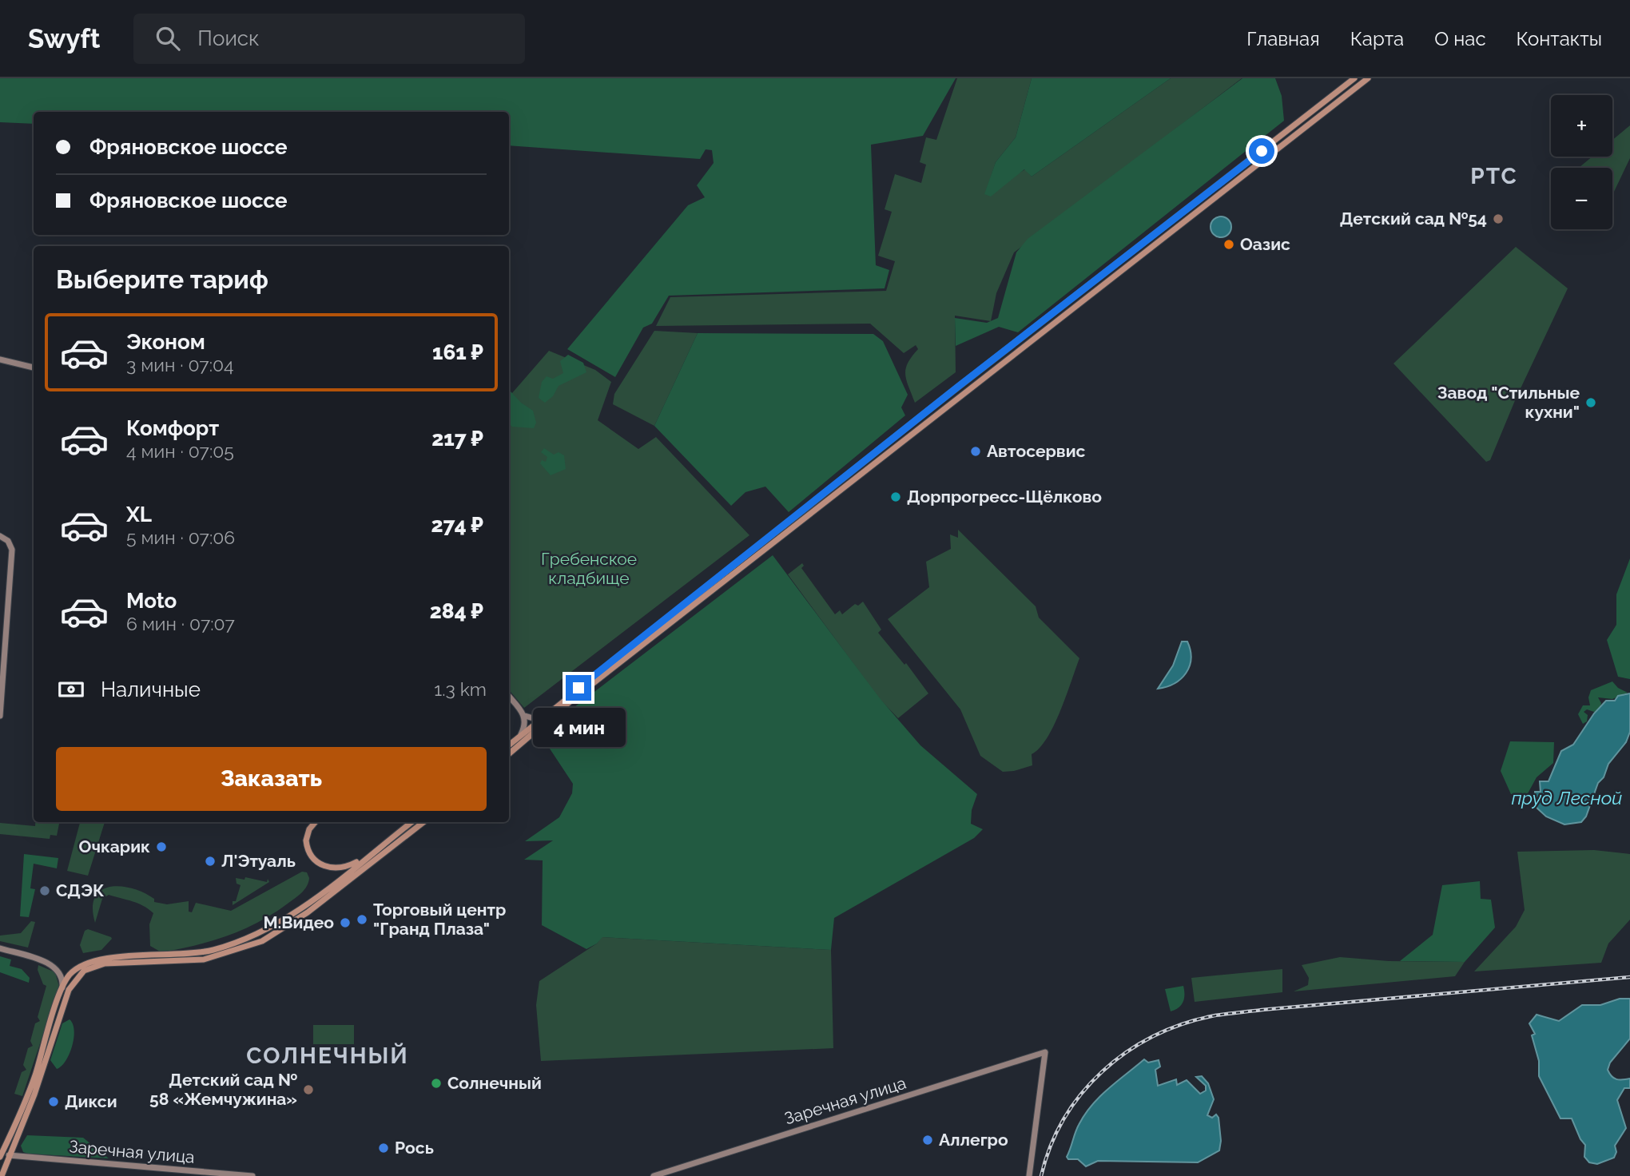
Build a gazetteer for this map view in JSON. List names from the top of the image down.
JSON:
{
  "streets": {
    "street": ["Заречная улица"]
  },
  "districts": ["РТС", "СОЛНЕЧНЫЙ"],
  "water": ["пруд Лесной"],
  "parks": ["Гребенское кладбище"],
  "places": [
    "Детский сад №54",
    "Оазис",
    "Завод \"Стильные кухни\"",
    "Автосервис",
    "Дорпрогресс-Щёлково",
    "Очкарик",
    "Л'Этуаль",
    "СДЭК",
    "Торговый центр \"Гранд Плаза\"",
    "М.Видео",
    "Солнечный",
    "Детский сад № 58 «Жемчужина»",
    "Дикси",
    "Аллегро",
    "Рось"
  ],
  "page": {
    "header": "Swyft",
    "search": "Поиск",
    "nav": [
      "Главная",
      "Карта",
      "О нас",
      "Контакты"
    ],
    "map_buttons": ["+", "−"],
    "banner": ["Фряновское шоссе", "Фряновское шоссе"],
    "heading": "Выберите тариф",
    "list": [
      {
        "name": "Эконом",
        "note": "3 мин · 07:04",
        "value": "161 ₽"
      },
      {
        "name": "Комфорт",
        "note": "4 мин · 07:05",
        "value": "217 ₽"
      },
      {
        "name": "XL",
        "note": "5 мин · 07:06",
        "value": "274 ₽"
      },
      {
        "name": "Moto",
        "note": "6 мин · 07:07",
        "value": "284 ₽"
      }
    ],
    "pay": ["Наличные", "1.3 km"],
    "bubble": "4 мин",
    "buttons": "Заказать"
  }
}
